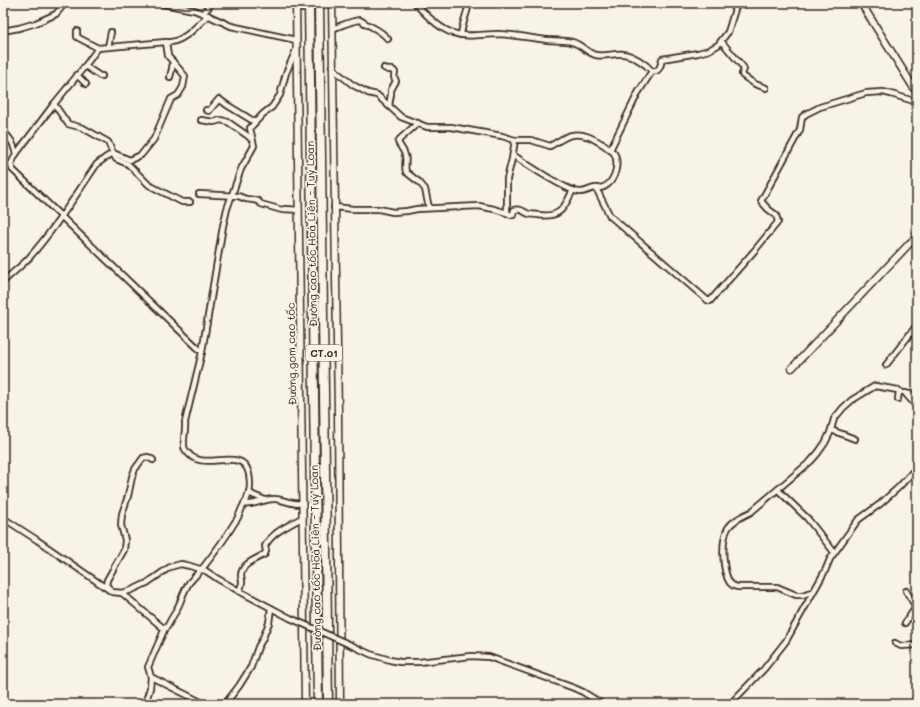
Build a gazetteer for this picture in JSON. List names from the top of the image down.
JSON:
{
  "streets": {
    "highway": ["Đường cao tốc Hoà Liên - Tuý Loan", "CT.01"],
    "main road": ["Đường gom cao tốc"]
  }
}
